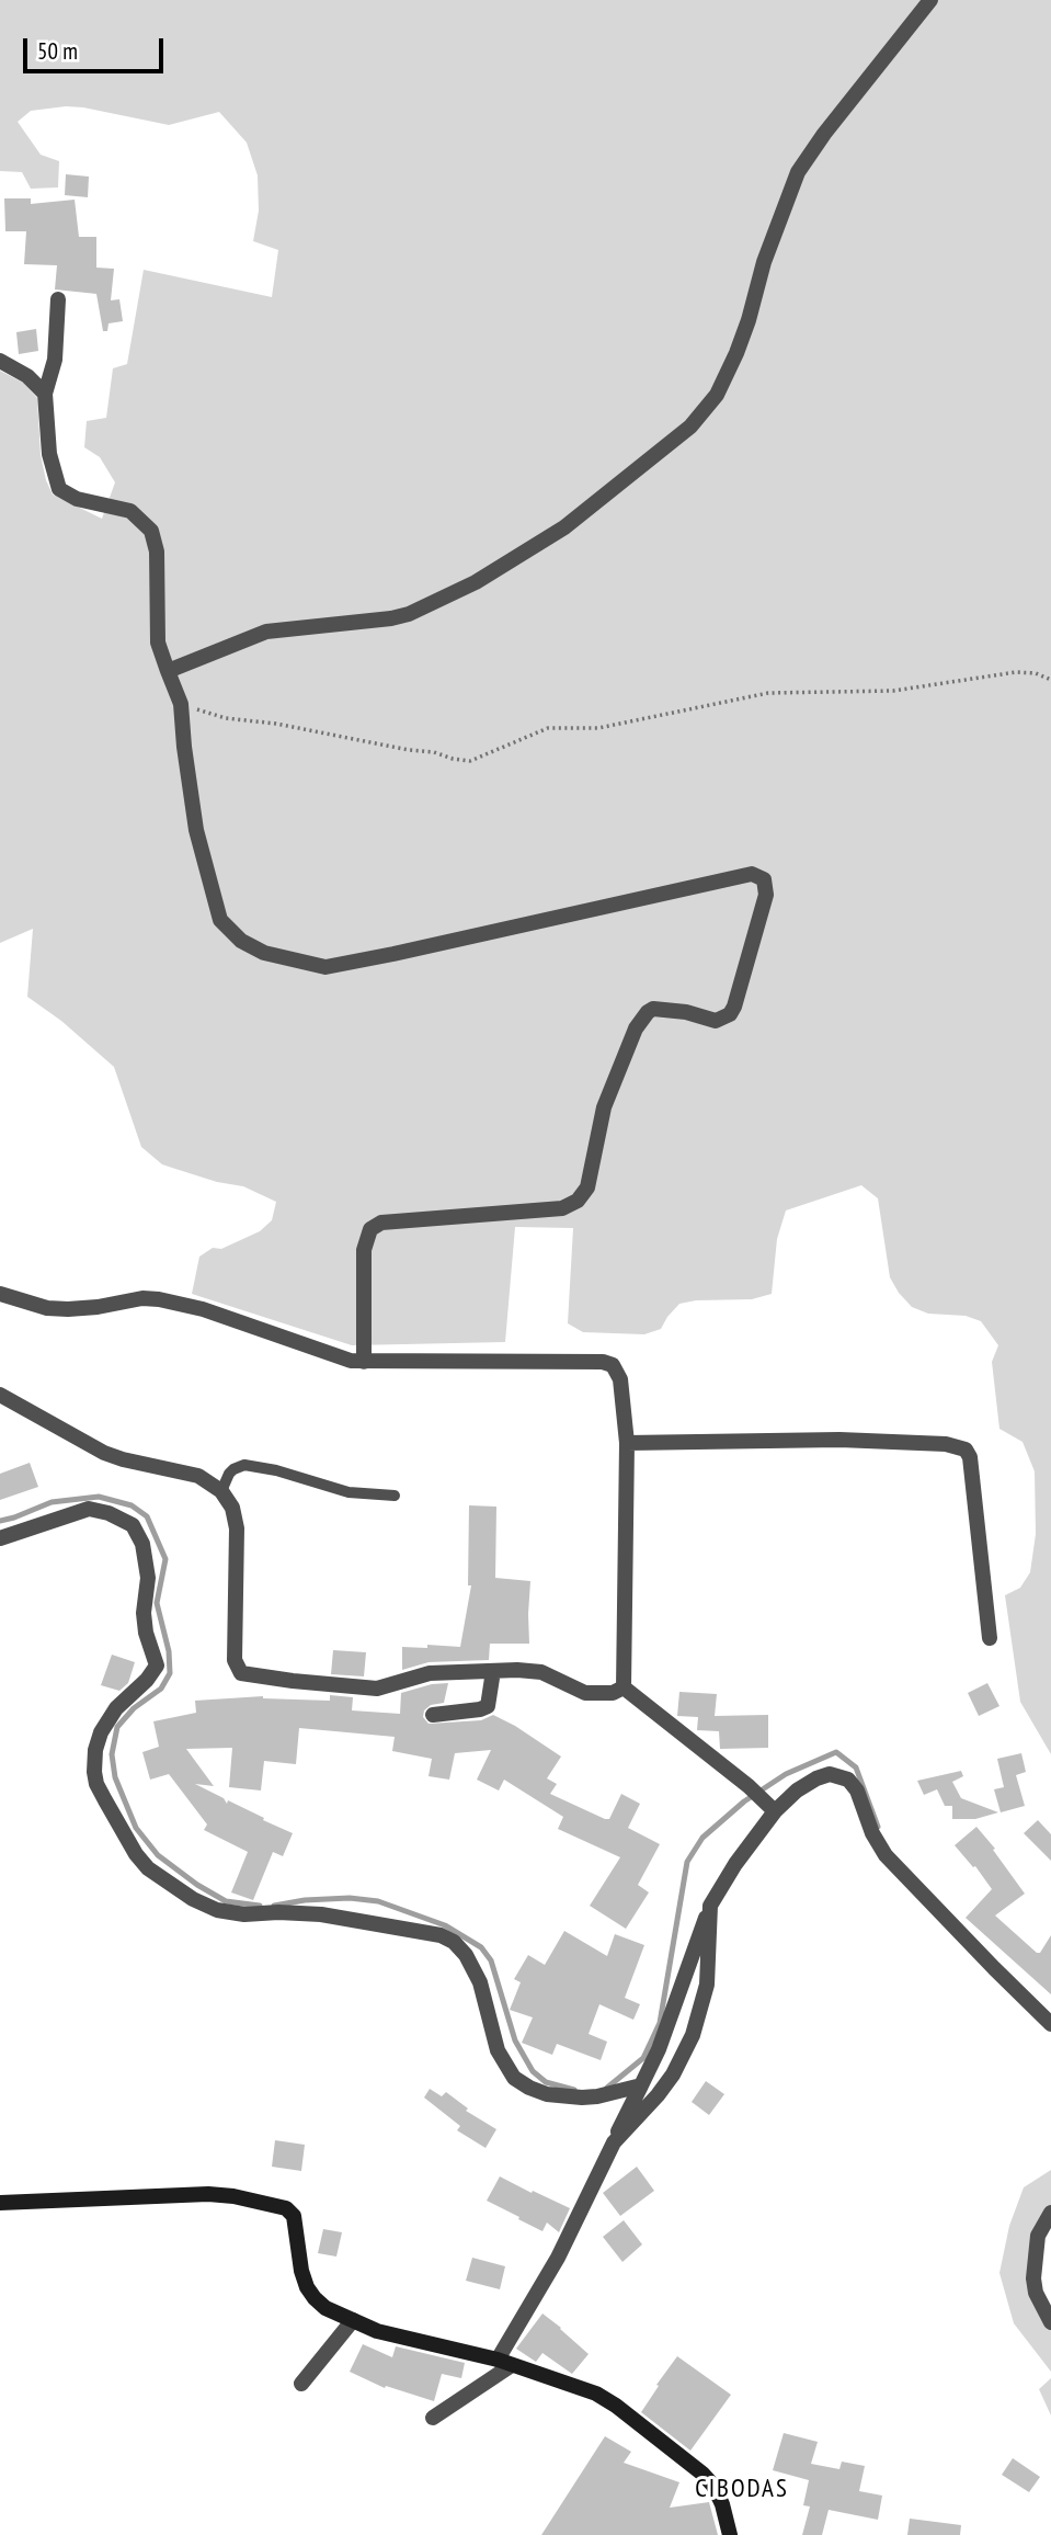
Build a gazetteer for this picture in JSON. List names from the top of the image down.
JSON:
{
  "districts": ["CIBODAS"],
  "scale_bar": "50 m"
}
